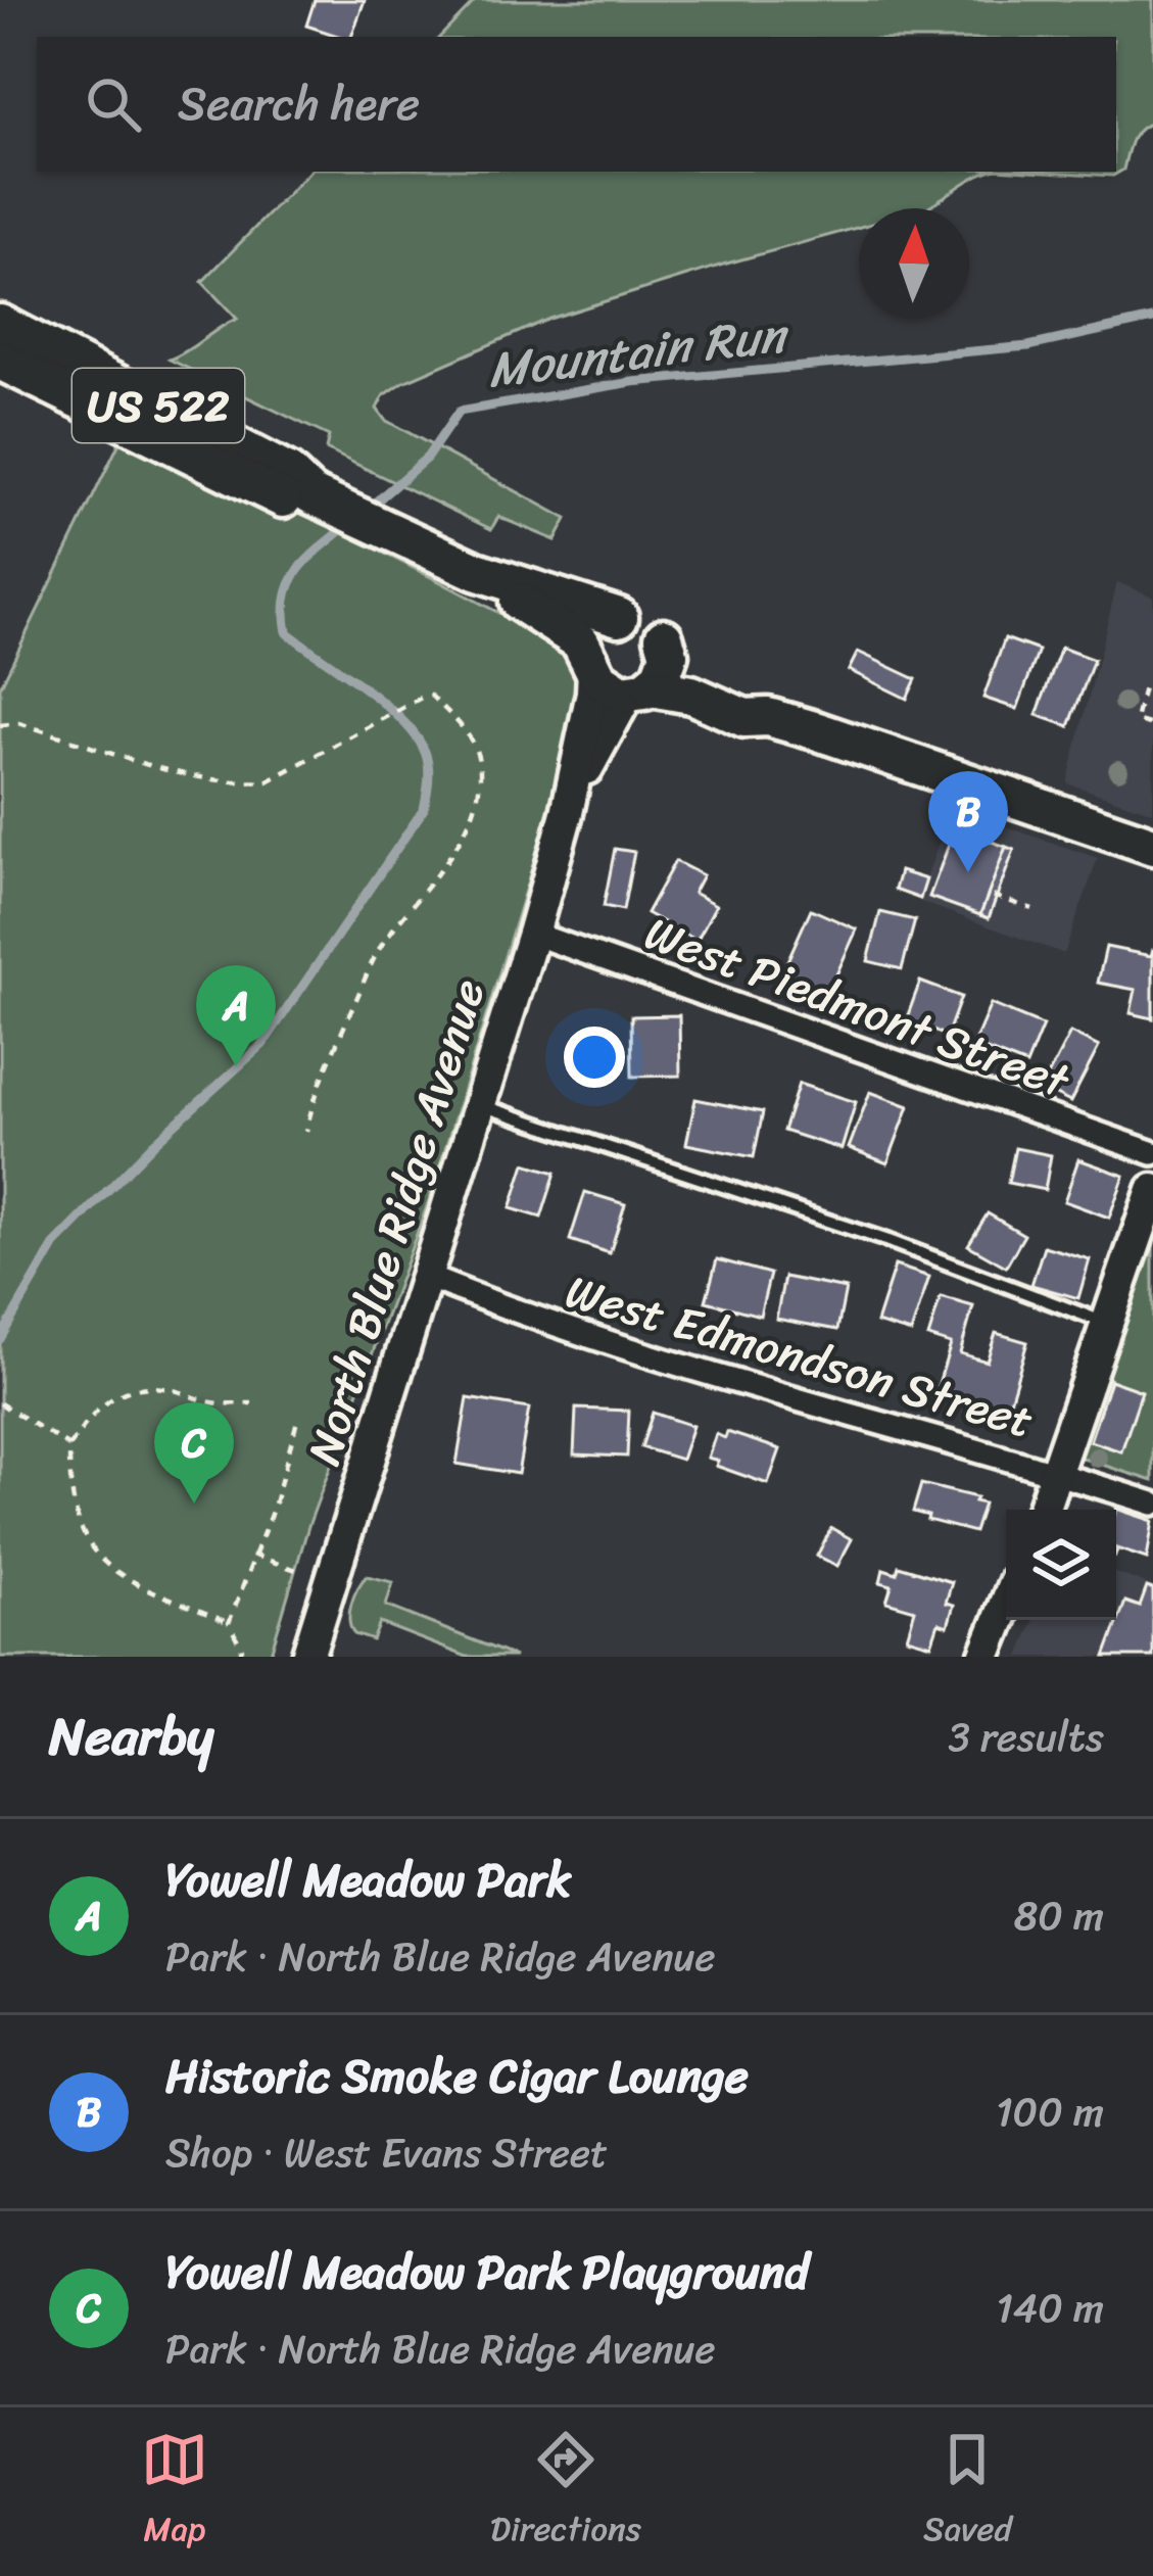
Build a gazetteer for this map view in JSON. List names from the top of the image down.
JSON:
{
  "streets": {
    "main road": ["US 522"],
    "street": ["West Piedmont Street", "North Blue Ridge Avenue", "West Edmondson Street"]
  },
  "crossings": [
    ["US 522", "North Blue Ridge Avenue"],
    ["West Piedmont Street", "North Blue Ridge Avenue"],
    ["North Blue Ridge Avenue", "West Edmondson Street"]
  ],
  "water": ["Mountain Run"],
  "north": "top",
  "page": {
    "search": "Search here",
    "pins": ["B", "A", "C"],
    "heading": ["Nearby", "3 results"],
    "list": [
      {
        "mark": "A",
        "name": "Yowell Meadow Park",
        "note": "Park · North Blue Ridge Avenue",
        "value": "80 m"
      },
      {
        "mark": "B",
        "name": "Historic Smoke Cigar Lounge",
        "note": "Shop · West Evans Street",
        "value": "100 m"
      },
      {
        "mark": "C",
        "name": "Yowell Meadow Park Playground",
        "note": "Park · North Blue Ridge Avenue",
        "value": "140 m"
      }
    ],
    "nav": ["Map", "Directions", "Saved"]
  }
}
